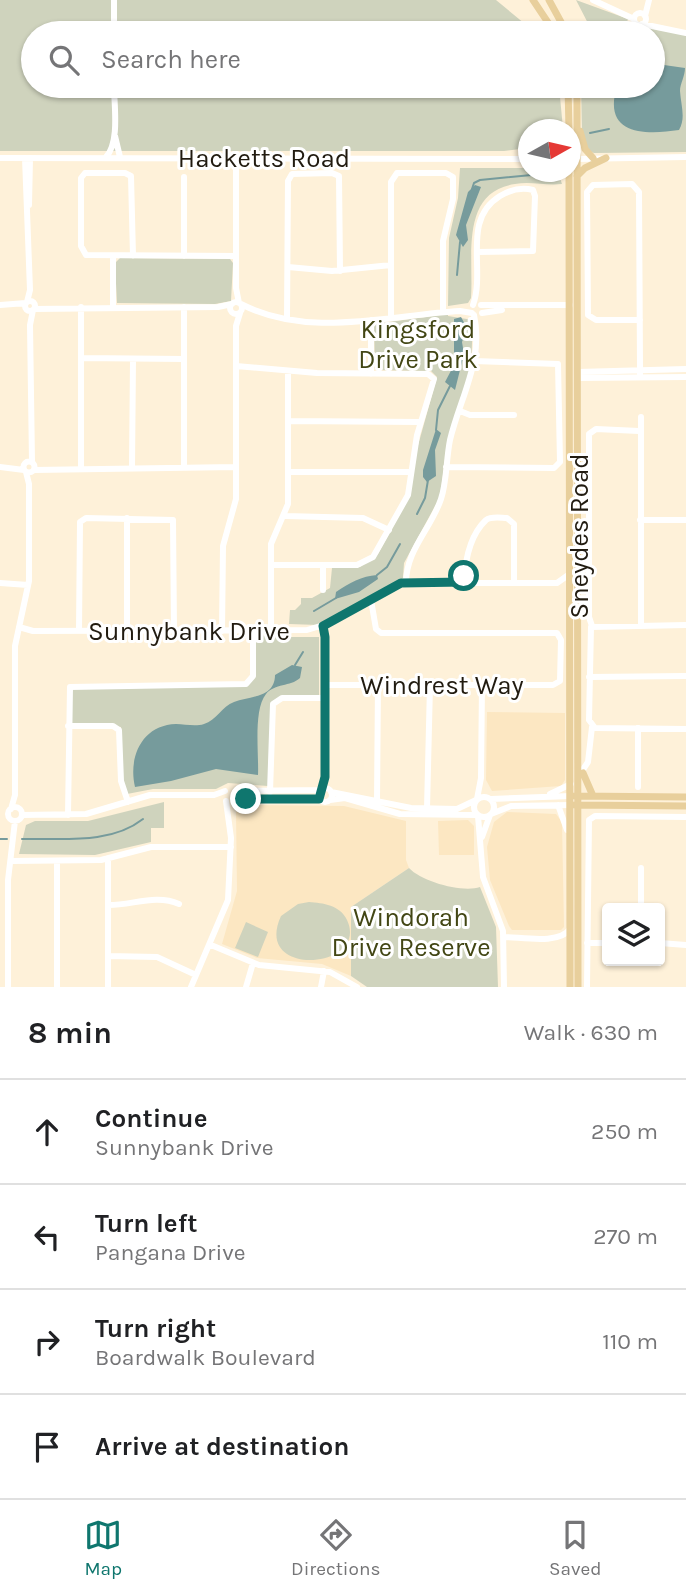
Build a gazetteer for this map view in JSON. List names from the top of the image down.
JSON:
{
  "streets": {
    "main road": ["Sneydes Road"],
    "street": ["Hacketts Road", "Sunnybank Drive", "Windrest Way"]
  },
  "crossings": [
    ["Sunnybank Drive", "Windrest Way"]
  ],
  "parks": ["Kingsford Drive Park", "Windorah Drive Reserve"],
  "north": "right",
  "page": {
    "search": "Search here",
    "heading": ["8 min", "Walk · 630 m"],
    "list": [
      ["Continue", "Sunnybank Drive", "250 m"],
      ["Turn left", "Pangana Drive", "270 m"],
      ["Turn right", "Boardwalk Boulevard", "110 m"],
      "Arrive at destination"
    ],
    "nav": ["Map", "Directions", "Saved"]
  }
}
